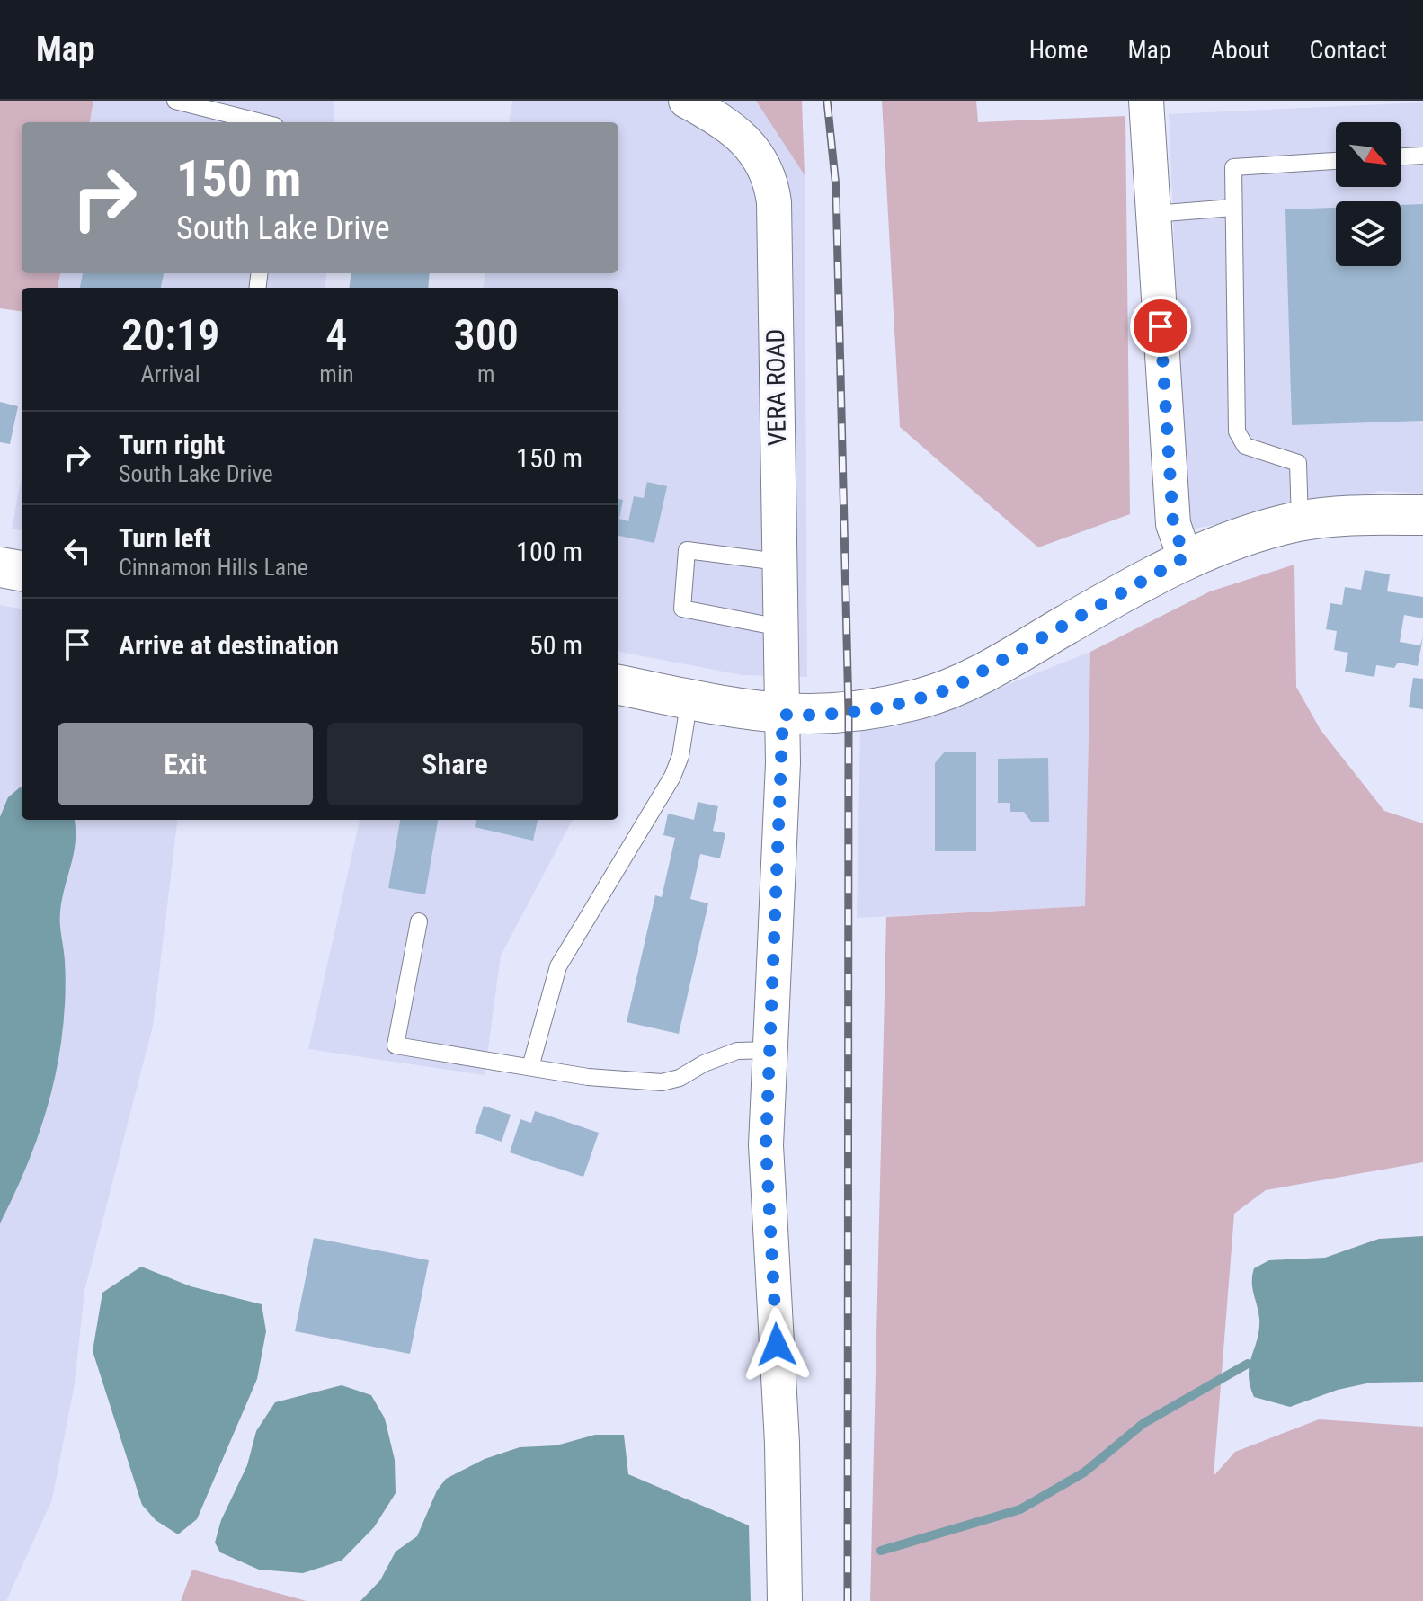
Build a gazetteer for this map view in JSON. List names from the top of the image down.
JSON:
{
  "streets": {
    "street": ["VERA ROAD"]
  },
  "north": "bottom right",
  "page": {
    "header": "Map",
    "nav": [
      "Home",
      "Map",
      "About",
      "Contact"
    ],
    "turn": ["150 m", "South Lake Drive"],
    "eta": [
      "20:19",
      "Arrival",
      "4",
      "min",
      "300",
      "m"
    ],
    "list": [
      {
        "name": "Turn right",
        "note": "South Lake Drive",
        "value": "150 m"
      },
      {
        "name": "Turn left",
        "note": "Cinnamon Hills Lane",
        "value": "100 m"
      },
      {
        "name": "Arrive at destination",
        "value": "50 m"
      }
    ],
    "buttons": ["Exit", "Share"]
  }
}
